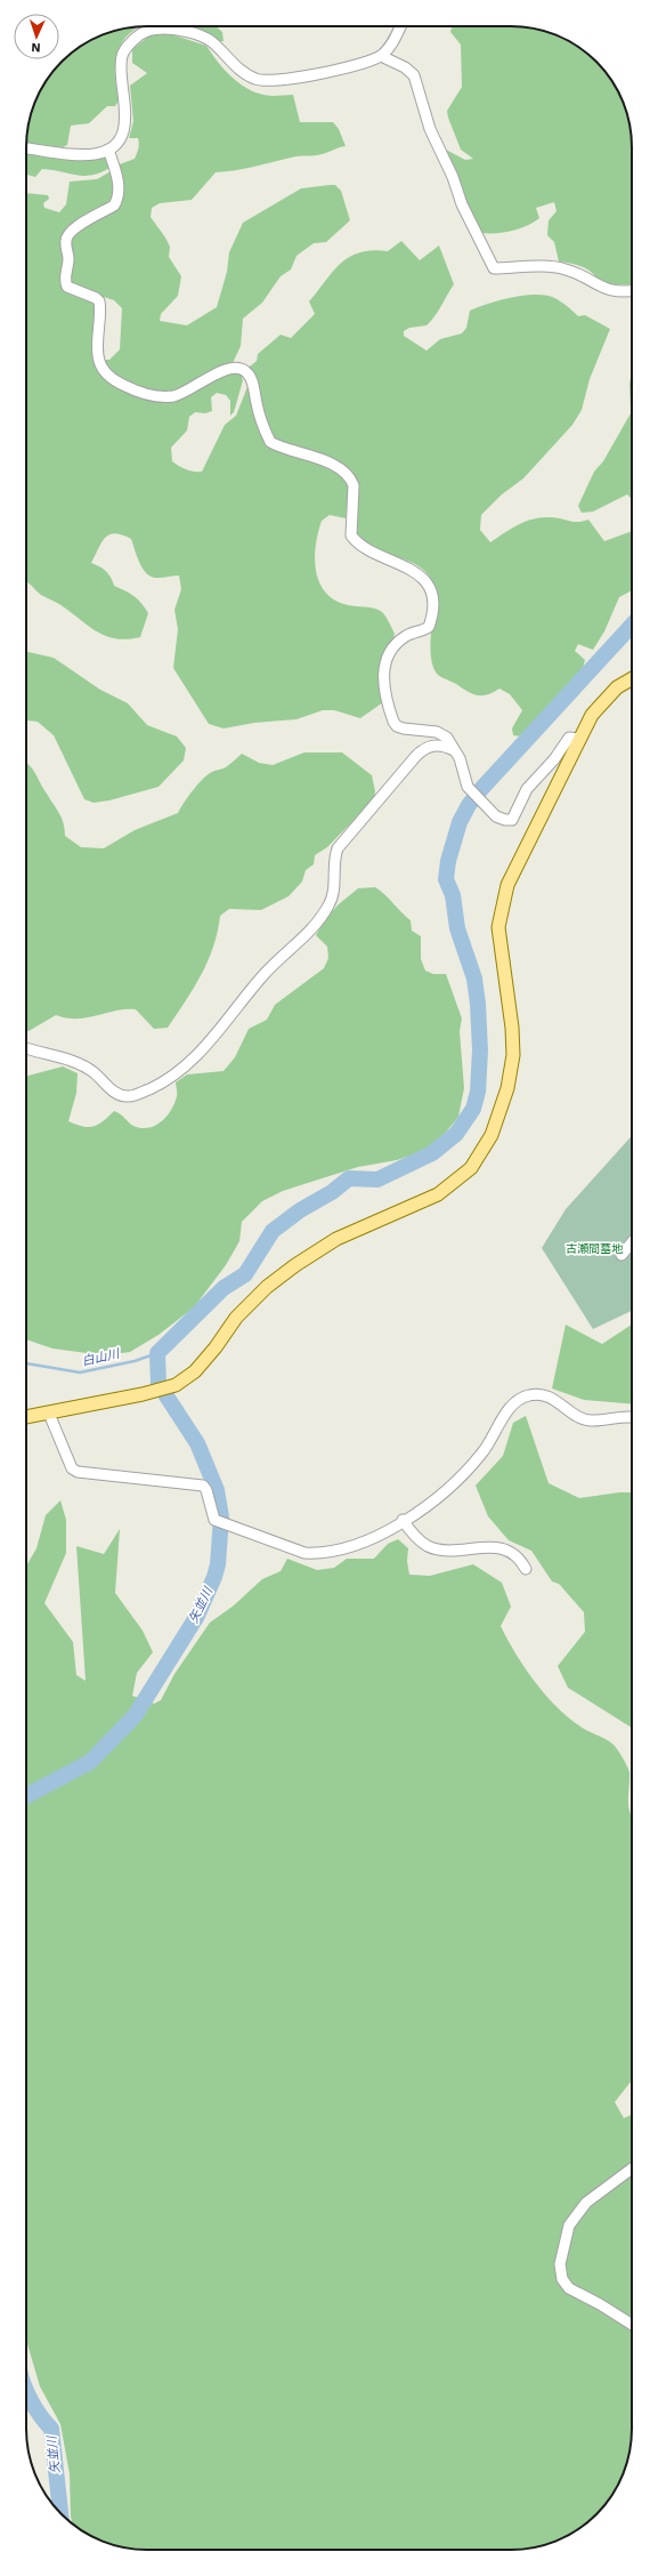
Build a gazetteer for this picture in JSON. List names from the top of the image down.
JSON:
{
  "water": ["白山川", "矢並川"],
  "parks": ["古瀬間墓地"],
  "north": "bottom"
}
